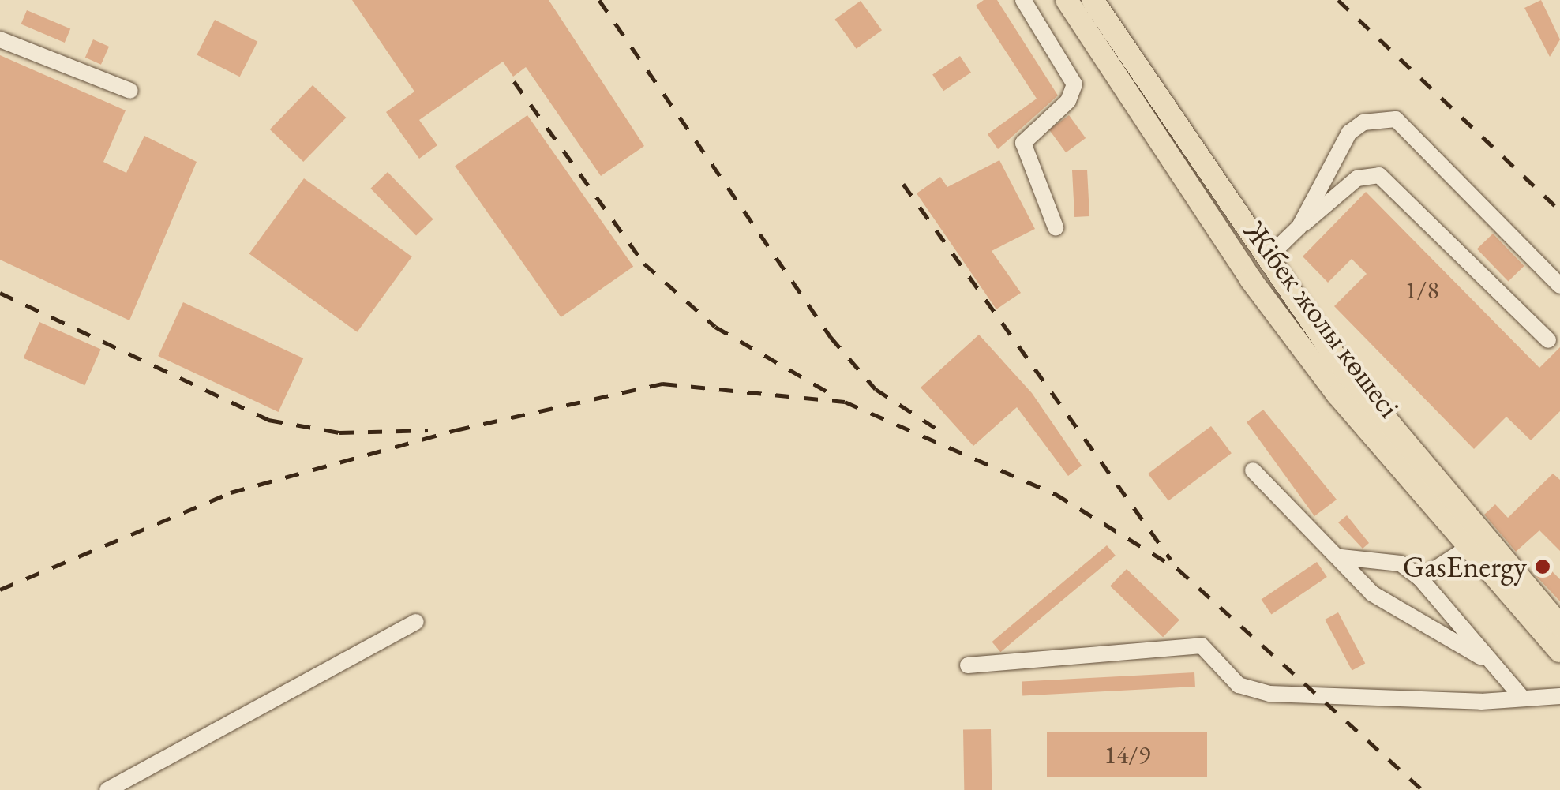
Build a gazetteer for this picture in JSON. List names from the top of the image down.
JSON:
{
  "streets": {
    "main road": ["Жібек жолы көшесі"]
  },
  "places": ["GasEnergy"],
  "house_numbers": ["1/8", "14/9"]
}
